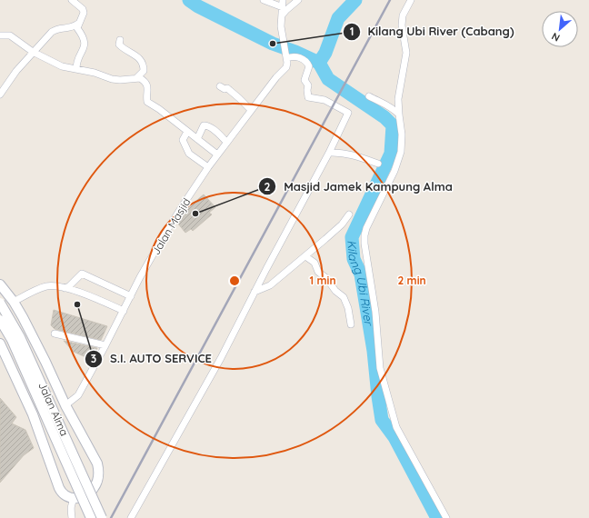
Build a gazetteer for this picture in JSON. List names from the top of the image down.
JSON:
{
  "streets": {
    "main road": ["Jalan Alma"],
    "street": ["Jalan Masjid"]
  },
  "water": ["Kilang Ubi River"],
  "places": ["Kilang Ubi River (Cabang)", "Masjid Jamek Kampung Alma", "S.I. AUTO SERVICE"],
  "north": "bottom left",
  "rings": ["1 min", "2 min"]
}
